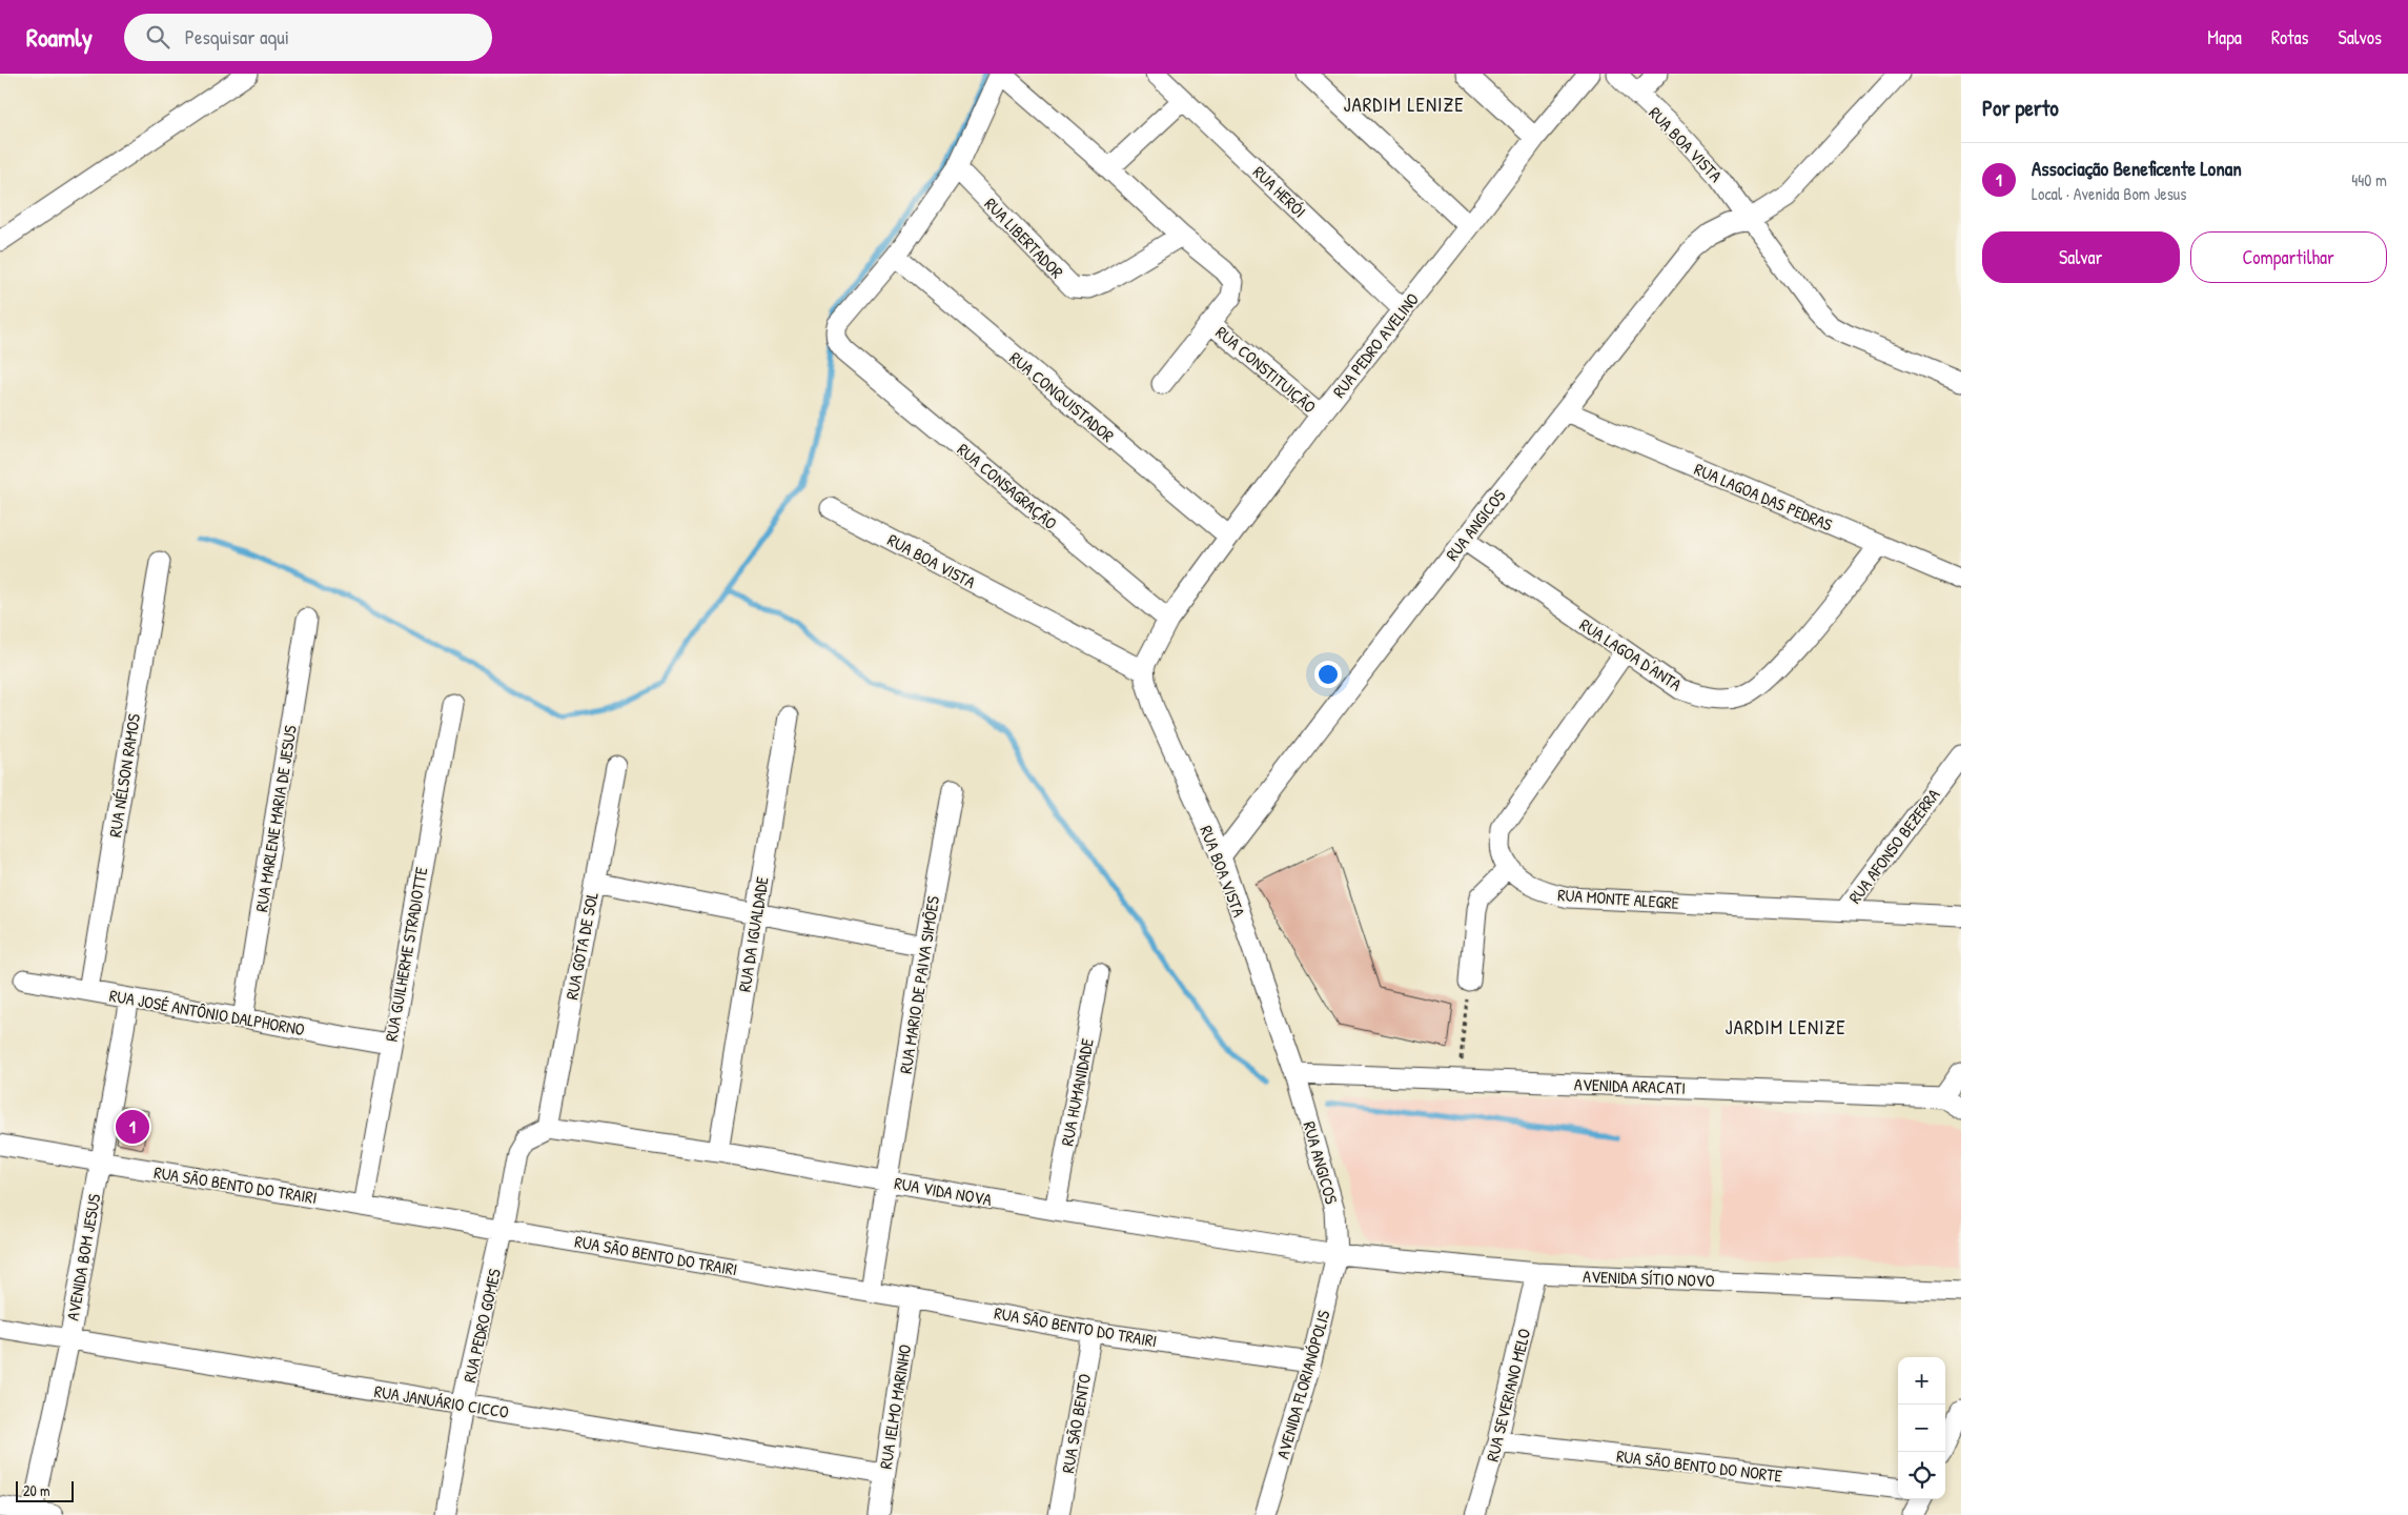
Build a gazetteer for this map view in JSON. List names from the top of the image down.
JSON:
{
  "streets": {
    "street": [
      "RUA BOA VISTA",
      "RUA HERÓI",
      "RUA LIBERTADOR",
      "RUA PEDRO AVELINO",
      "RUA CONSTITUIÇÃO",
      "RUA CONQUISTADOR",
      "RUA CONSAGRAÇÃO",
      "RUA LAGOA DAS PEDRAS",
      "RUA ANGICOS",
      "RUA LAGOA D'ANTA",
      "RUA NÉLSON RAMOS",
      "RUA MARLENE MARIA DE JESUS",
      "RUA AFONSO BEZERRA",
      "RUA MONTE ALEGRE",
      "RUA DA IGUALDADE",
      "RUA GOTA DE SOL",
      "RUA GUILHERME STRADIOTTE",
      "RUA MARIO DE PAIVA SIMÕES",
      "RUA JOSÉ ANTÔNIO DALPHORNO",
      "AVENIDA ARACATI",
      "RUA HUMANIDADE",
      "RUA SÃO BENTO DO TRAIRI",
      "RUA VIDA NOVA",
      "AVENIDA BOM JESUS",
      "AVENIDA SÍTIO NOVO",
      "RUA PEDRO GOMES",
      "AVENIDA FLORIANÓPOLIS",
      "RUA SEVERIANO MELO",
      "RUA JANUÁRIO CICCO",
      "RUA IELMO MARINHO",
      "RUA SÃO BENTO",
      "RUA SÃO BENTO DO NORTE"
    ]
  },
  "crossings": [
    ["RUA BOA VISTA", "RUA ANGICOS"],
    ["RUA BOA VISTA", "AVENIDA ARACATI"],
    ["RUA HERÓI", "RUA PEDRO AVELINO"],
    ["RUA PEDRO AVELINO", "RUA CONSTITUIÇÃO"],
    ["RUA PEDRO AVELINO", "RUA CONQUISTADOR"],
    ["RUA PEDRO AVELINO", "RUA CONSAGRAÇÃO"],
    ["RUA CONQUISTADOR", "RUA CONSAGRAÇÃO"],
    ["RUA LAGOA DAS PEDRAS", "RUA ANGICOS"],
    ["RUA LAGOA DAS PEDRAS", "RUA LAGOA D'ANTA"],
    ["RUA ANGICOS", "RUA LAGOA D'ANTA"],
    ["RUA ANGICOS", "AVENIDA ARACATI"],
    ["RUA ANGICOS", "RUA VIDA NOVA"],
    ["RUA ANGICOS", "AVENIDA SÍTIO NOVO"],
    ["RUA ANGICOS", "AVENIDA FLORIANÓPOLIS"],
    ["RUA NÉLSON RAMOS", "RUA JOSÉ ANTÔNIO DALPHORNO"],
    ["RUA MARLENE MARIA DE JESUS", "RUA JOSÉ ANTÔNIO DALPHORNO"],
    ["RUA AFONSO BEZERRA", "RUA MONTE ALEGRE"],
    ["RUA DA IGUALDADE", "RUA VIDA NOVA"],
    ["RUA GOTA DE SOL", "RUA VIDA NOVA"],
    ["RUA GOTA DE SOL", "RUA PEDRO GOMES"],
    ["RUA GUILHERME STRADIOTTE", "RUA JOSÉ ANTÔNIO DALPHORNO"],
    ["RUA GUILHERME STRADIOTTE", "RUA SÃO BENTO DO TRAIRI"],
    ["RUA MARIO DE PAIVA SIMÕES", "RUA SÃO BENTO DO TRAIRI"],
    ["RUA MARIO DE PAIVA SIMÕES", "RUA VIDA NOVA"],
    ["RUA JOSÉ ANTÔNIO DALPHORNO", "AVENIDA BOM JESUS"],
    ["RUA HUMANIDADE", "RUA VIDA NOVA"],
    ["RUA SÃO BENTO DO TRAIRI", "AVENIDA BOM JESUS"],
    ["RUA SÃO BENTO DO TRAIRI", "RUA PEDRO GOMES"],
    ["RUA SÃO BENTO DO TRAIRI", "AVENIDA FLORIANÓPOLIS"],
    ["RUA SÃO BENTO DO TRAIRI", "RUA IELMO MARINHO"],
    ["RUA SÃO BENTO DO TRAIRI", "RUA SÃO BENTO"],
    ["RUA VIDA NOVA", "AVENIDA SÍTIO NOVO"],
    ["RUA VIDA NOVA", "RUA PEDRO GOMES"],
    ["RUA VIDA NOVA", "AVENIDA FLORIANÓPOLIS"],
    ["AVENIDA BOM JESUS", "RUA JANUÁRIO CICCO"],
    ["AVENIDA SÍTIO NOVO", "AVENIDA FLORIANÓPOLIS"],
    ["AVENIDA SÍTIO NOVO", "RUA SEVERIANO MELO"],
    ["RUA PEDRO GOMES", "RUA JANUÁRIO CICCO"],
    ["RUA SEVERIANO MELO", "RUA SÃO BENTO DO NORTE"],
    ["RUA JANUÁRIO CICCO", "RUA IELMO MARINHO"]
  ],
  "districts": ["JARDIM LENIZE", "JARDIM LENIZE"],
  "scale_bar": "20 m",
  "page": {
    "header": "Roamly",
    "search": "Pesquisar aqui",
    "nav": ["Mapa", "Rotas", "Salvos"],
    "heading": "Por perto",
    "list": [
      {
        "mark": "1",
        "name": "Associação Beneficente Lonan",
        "note": "Local · Avenida Bom Jesus",
        "value": "440 m"
      }
    ],
    "buttons": ["Salvar", "Compartilhar"],
    "pins": "1",
    "map_buttons": ["+", "−"],
    "scale": "20 m"
  }
}
